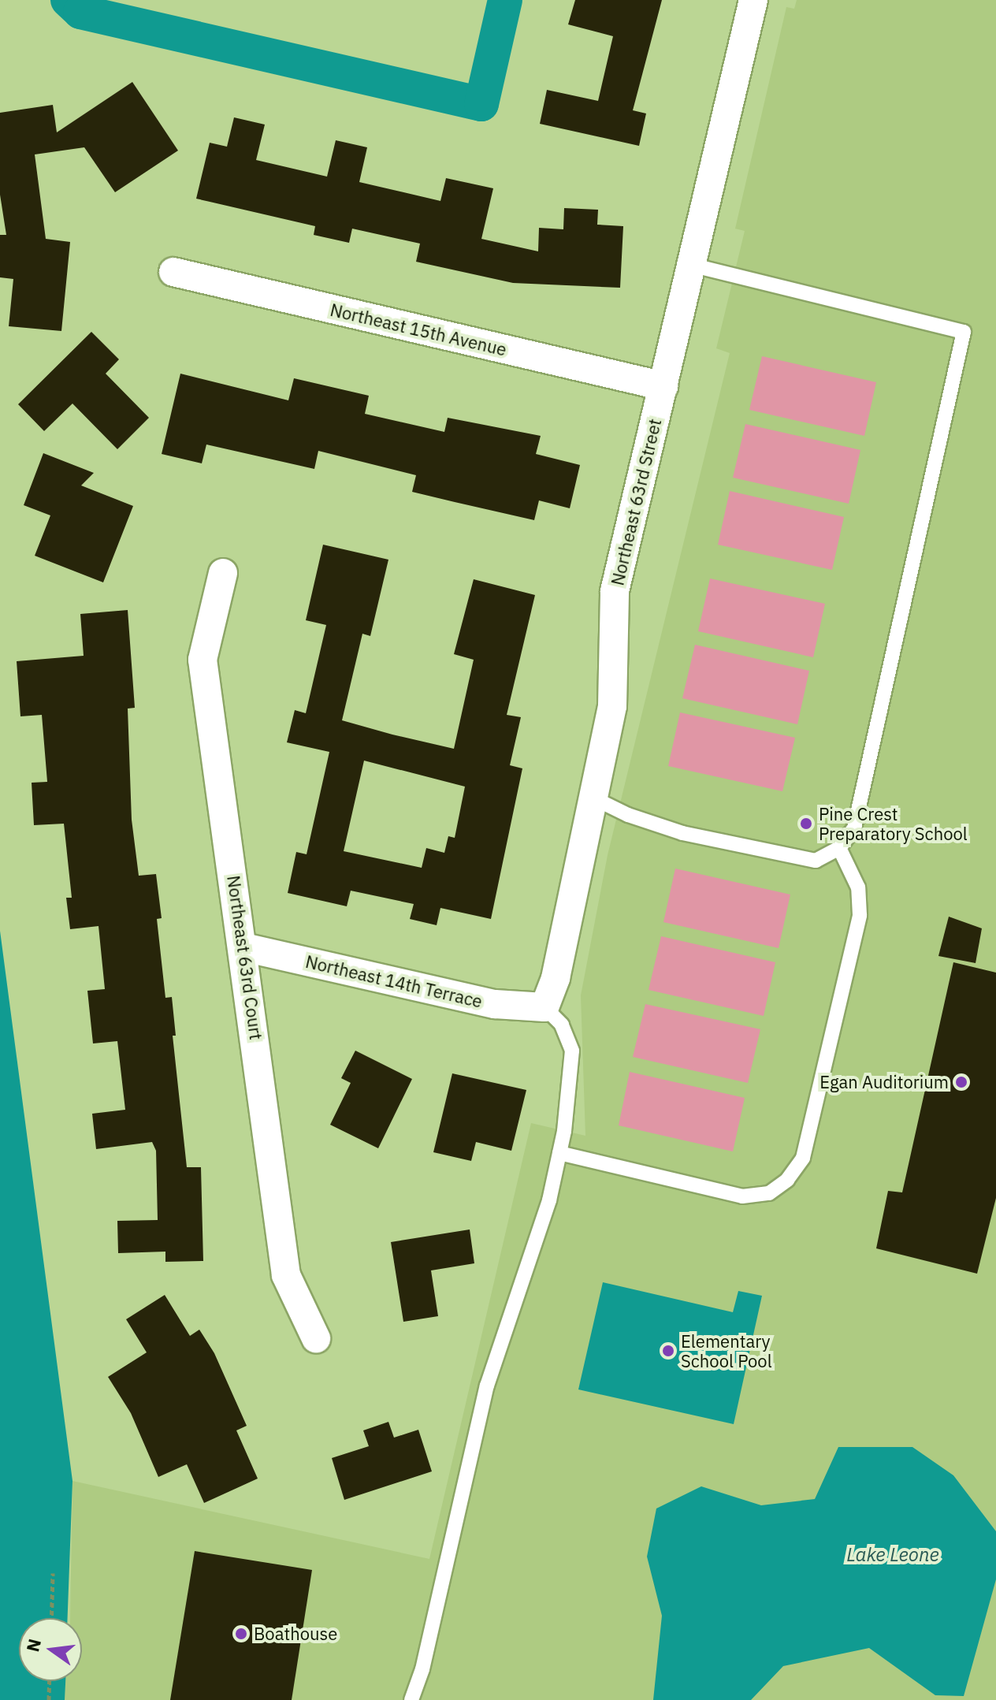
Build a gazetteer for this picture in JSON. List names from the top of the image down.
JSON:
{
  "streets": {
    "street": [
      "Northeast 15th Avenue",
      "Northeast 63rd Street",
      "Northeast 63rd Court",
      "Northeast 14th Terrace"
    ]
  },
  "crossings": [
    ["Northeast 15th Avenue", "Northeast 63rd Street"],
    ["Northeast 63rd Street", "Northeast 14th Terrace"],
    ["Northeast 63rd Court", "Northeast 14th Terrace"]
  ],
  "water": ["Lake Leone"],
  "places": [
    "Pine Crest Preparatory School",
    "Egan Auditorium",
    "Elementary School Pool",
    "Boathouse"
  ],
  "north": "left"
}
